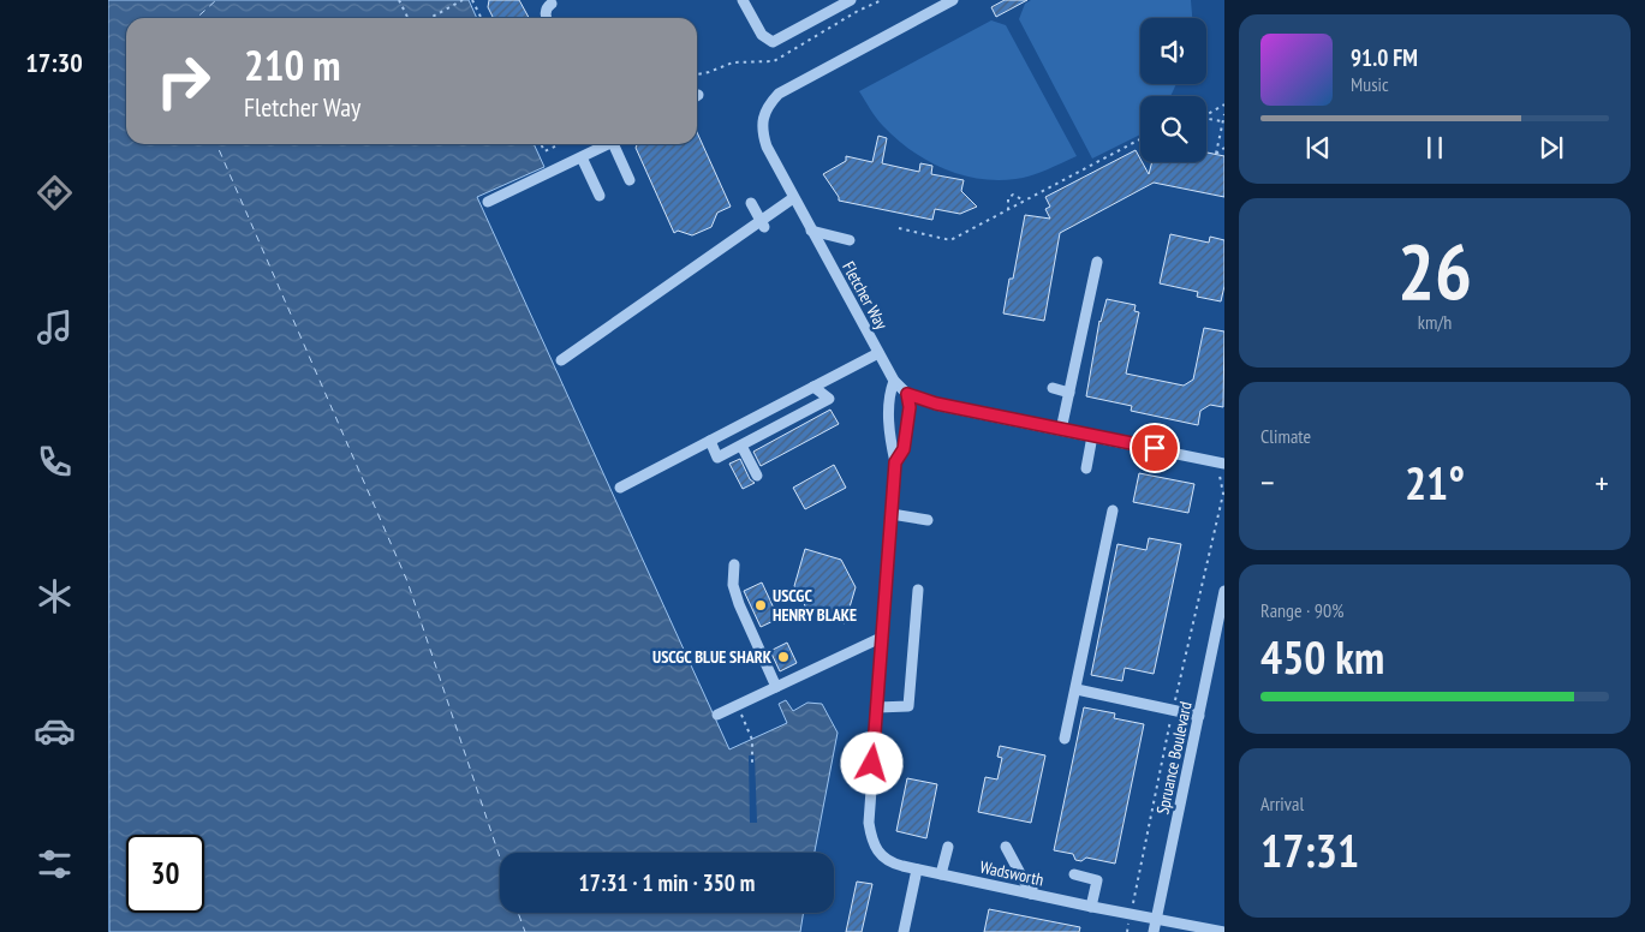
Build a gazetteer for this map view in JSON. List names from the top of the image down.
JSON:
{
  "streets": {
    "street": ["Fletcher Way", "Spruance Boulevard", "Wadsworth"]
  },
  "crossings": [
    ["Spruance Boulevard", "Wadsworth"]
  ],
  "places": ["USCGC HENRY BLAKE", "USCGC BLUE SHARK"],
  "page": {
    "tabs": "17:30",
    "turn": ["210 m", "Fletcher Way"],
    "song": ["91.0 FM", "Music"],
    "tile": [
      ["26", "km/h"],
      "Climate",
      ["Range · 90%", "450 km"],
      ["Arrival", "17:31"]
    ],
    "heat": ["−", "21°", "+"],
    "limit": "30",
    "trip": "17:31 · 1 min · 350 m"
  }
}
